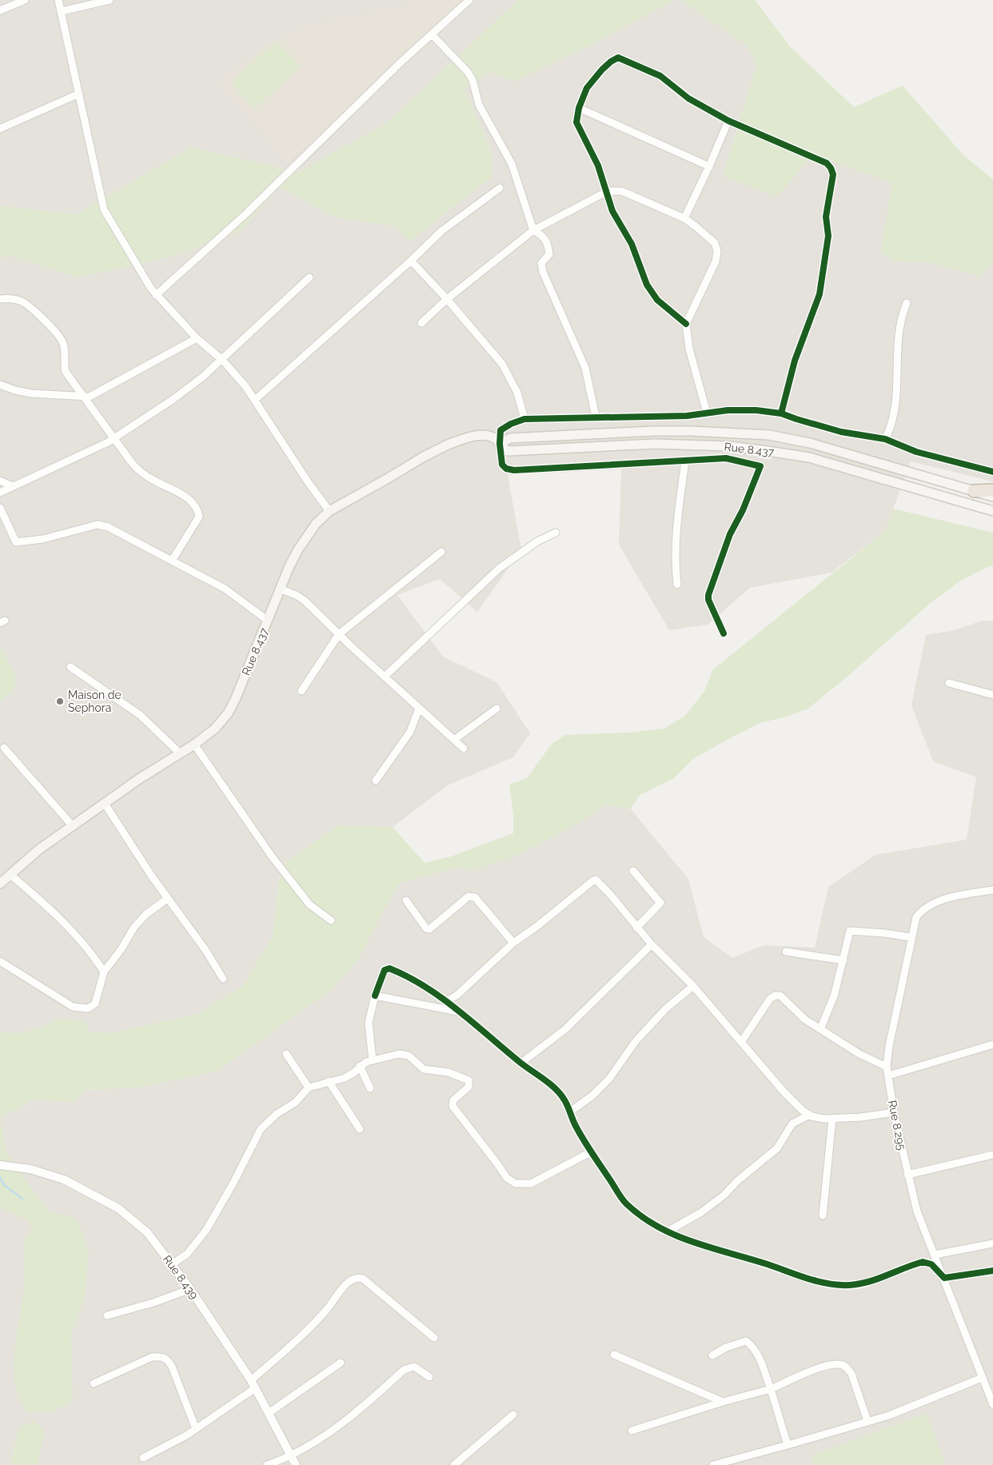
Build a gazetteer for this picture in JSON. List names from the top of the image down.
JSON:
{
  "streets": {
    "main road": ["Rue 8.437"],
    "street": ["Rue 8.295", "Rue 8.439"]
  },
  "places": ["Maison de Sephora"]
}
